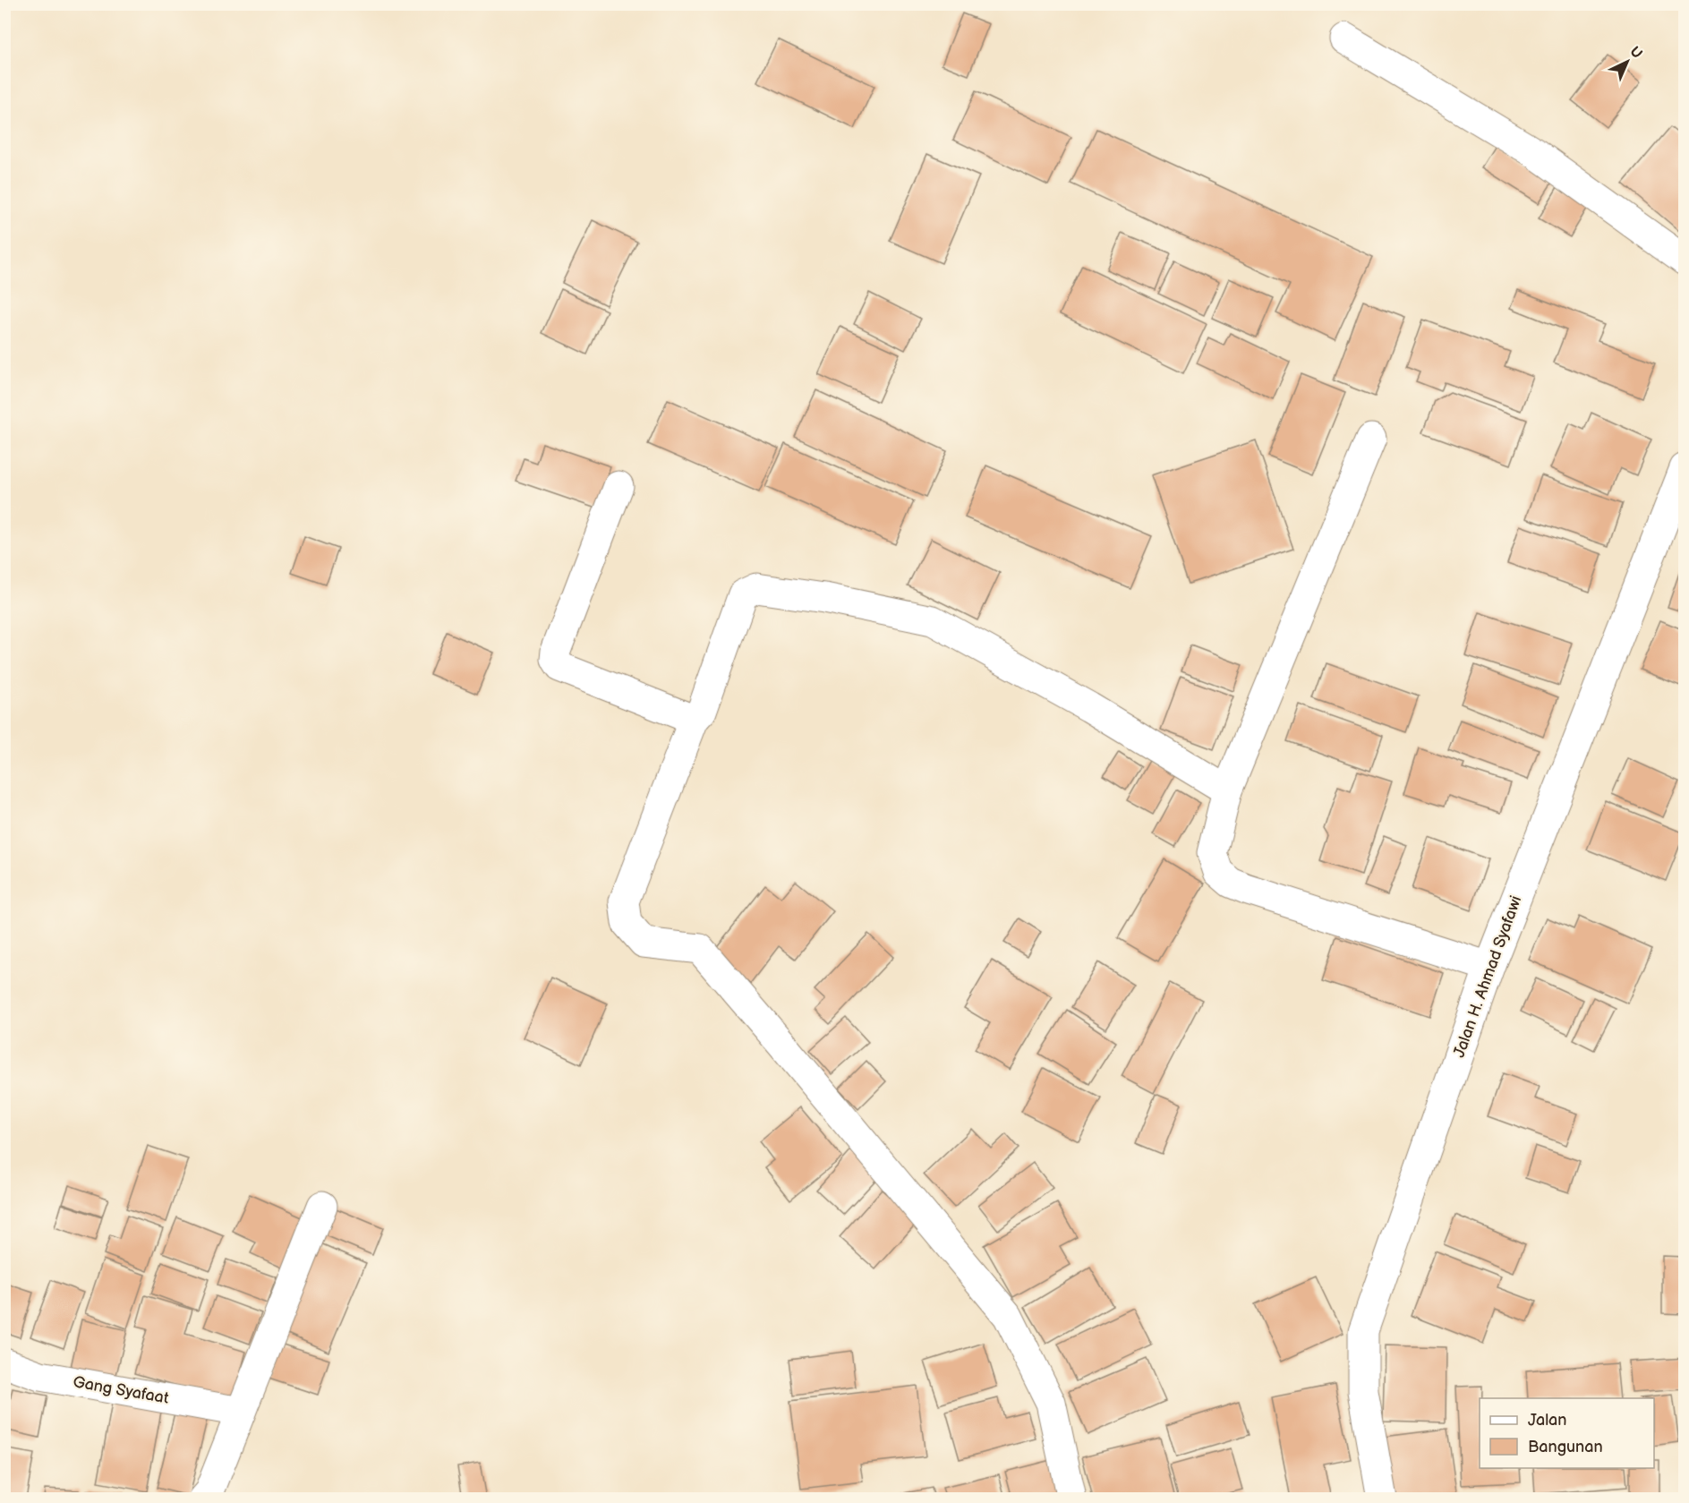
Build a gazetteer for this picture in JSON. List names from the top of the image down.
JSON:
{
  "streets": {
    "street": ["Jalan H. Ahmad Syafawi", "Gang Syafaat"]
  },
  "legend": ["Jalan", "Bangunan"],
  "north": "top right"
}
